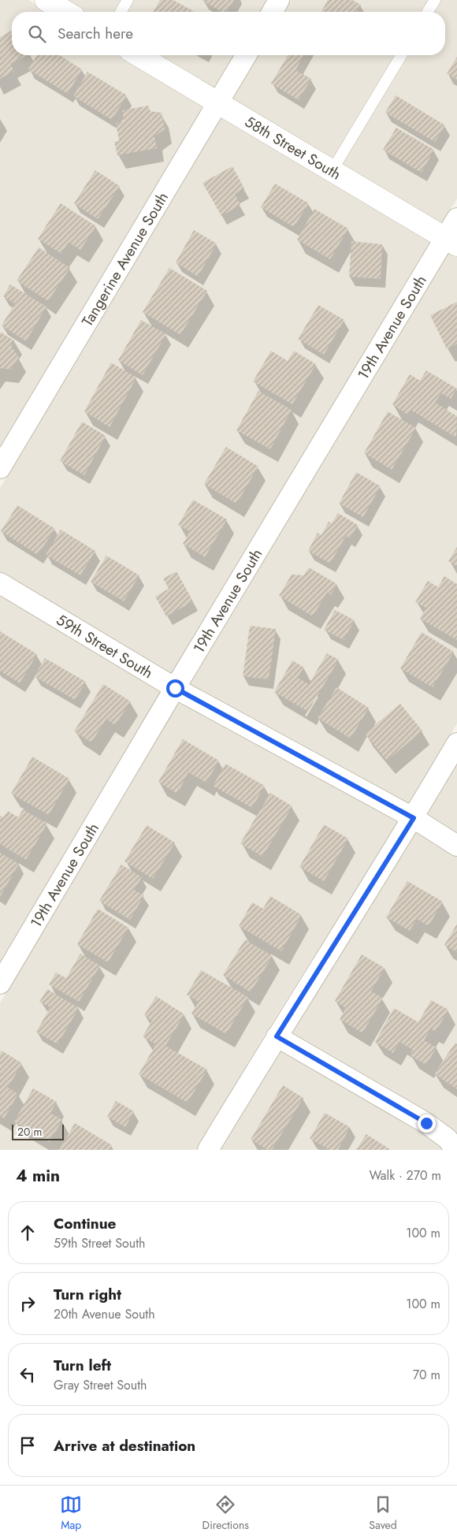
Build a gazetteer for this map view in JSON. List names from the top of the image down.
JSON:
{
  "streets": {
    "street": [
      "58th Street South",
      "Tangerine Avenue South",
      "19th Avenue South",
      "59th Street South"
    ]
  },
  "crossings": [
    ["58th Street South", "Tangerine Avenue South"],
    ["58th Street South", "19th Avenue South"],
    ["19th Avenue South", "59th Street South"]
  ],
  "scale_bar": "20 m",
  "page": {
    "search": "Search here",
    "scale": "20 m",
    "heading": ["4 min", "Walk · 270 m"],
    "list": [
      ["Continue", "59th Street South", "100 m"],
      ["Turn right", "20th Avenue South", "100 m"],
      ["Turn left", "Gray Street South", "70 m"],
      "Arrive at destination"
    ],
    "nav": ["Map", "Directions", "Saved"]
  }
}
